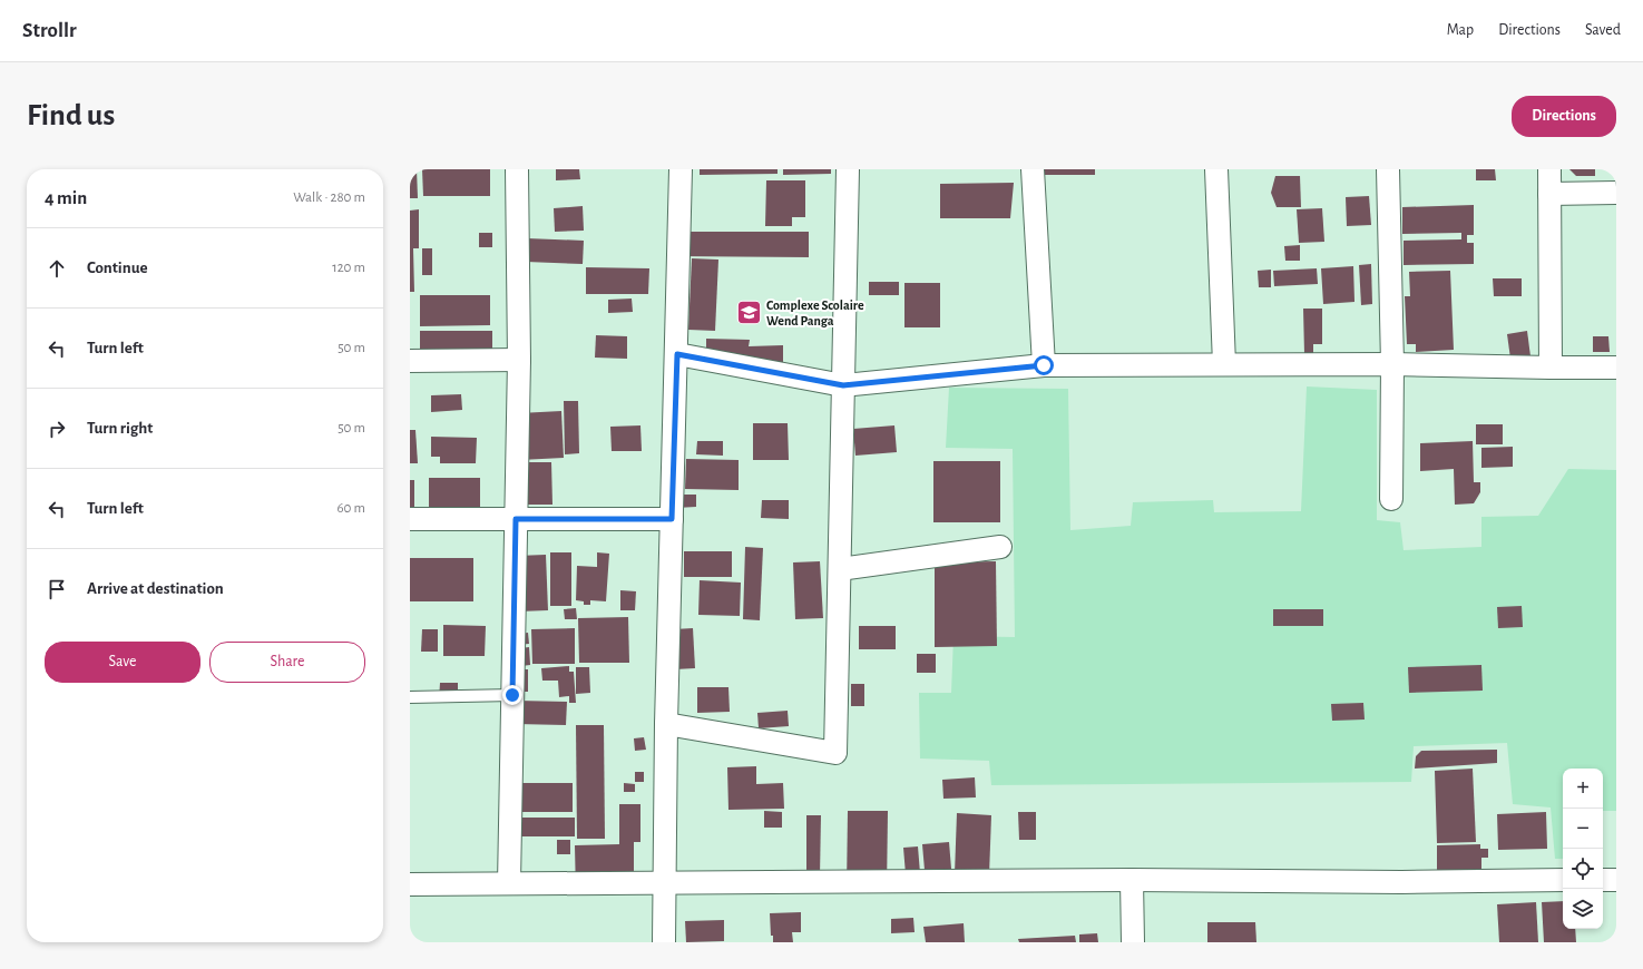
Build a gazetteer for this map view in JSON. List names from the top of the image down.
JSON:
{
  "places": {
    "school or university": ["Complexe Scolaire Wend Panga"]
  },
  "page": {
    "header": "Strollr",
    "nav": ["Map", "Directions", "Saved"],
    "buttons": [
      "Directions",
      ["Save", "Share"]
    ],
    "title": "Find us",
    "heading": ["4 min", "Walk · 280 m"],
    "list": [
      ["Continue", "120 m"],
      ["Turn left", "50 m"],
      ["Turn right", "50 m"],
      ["Turn left", "60 m"],
      "Arrive at destination"
    ],
    "map_buttons": ["+", "−"]
  }
}
